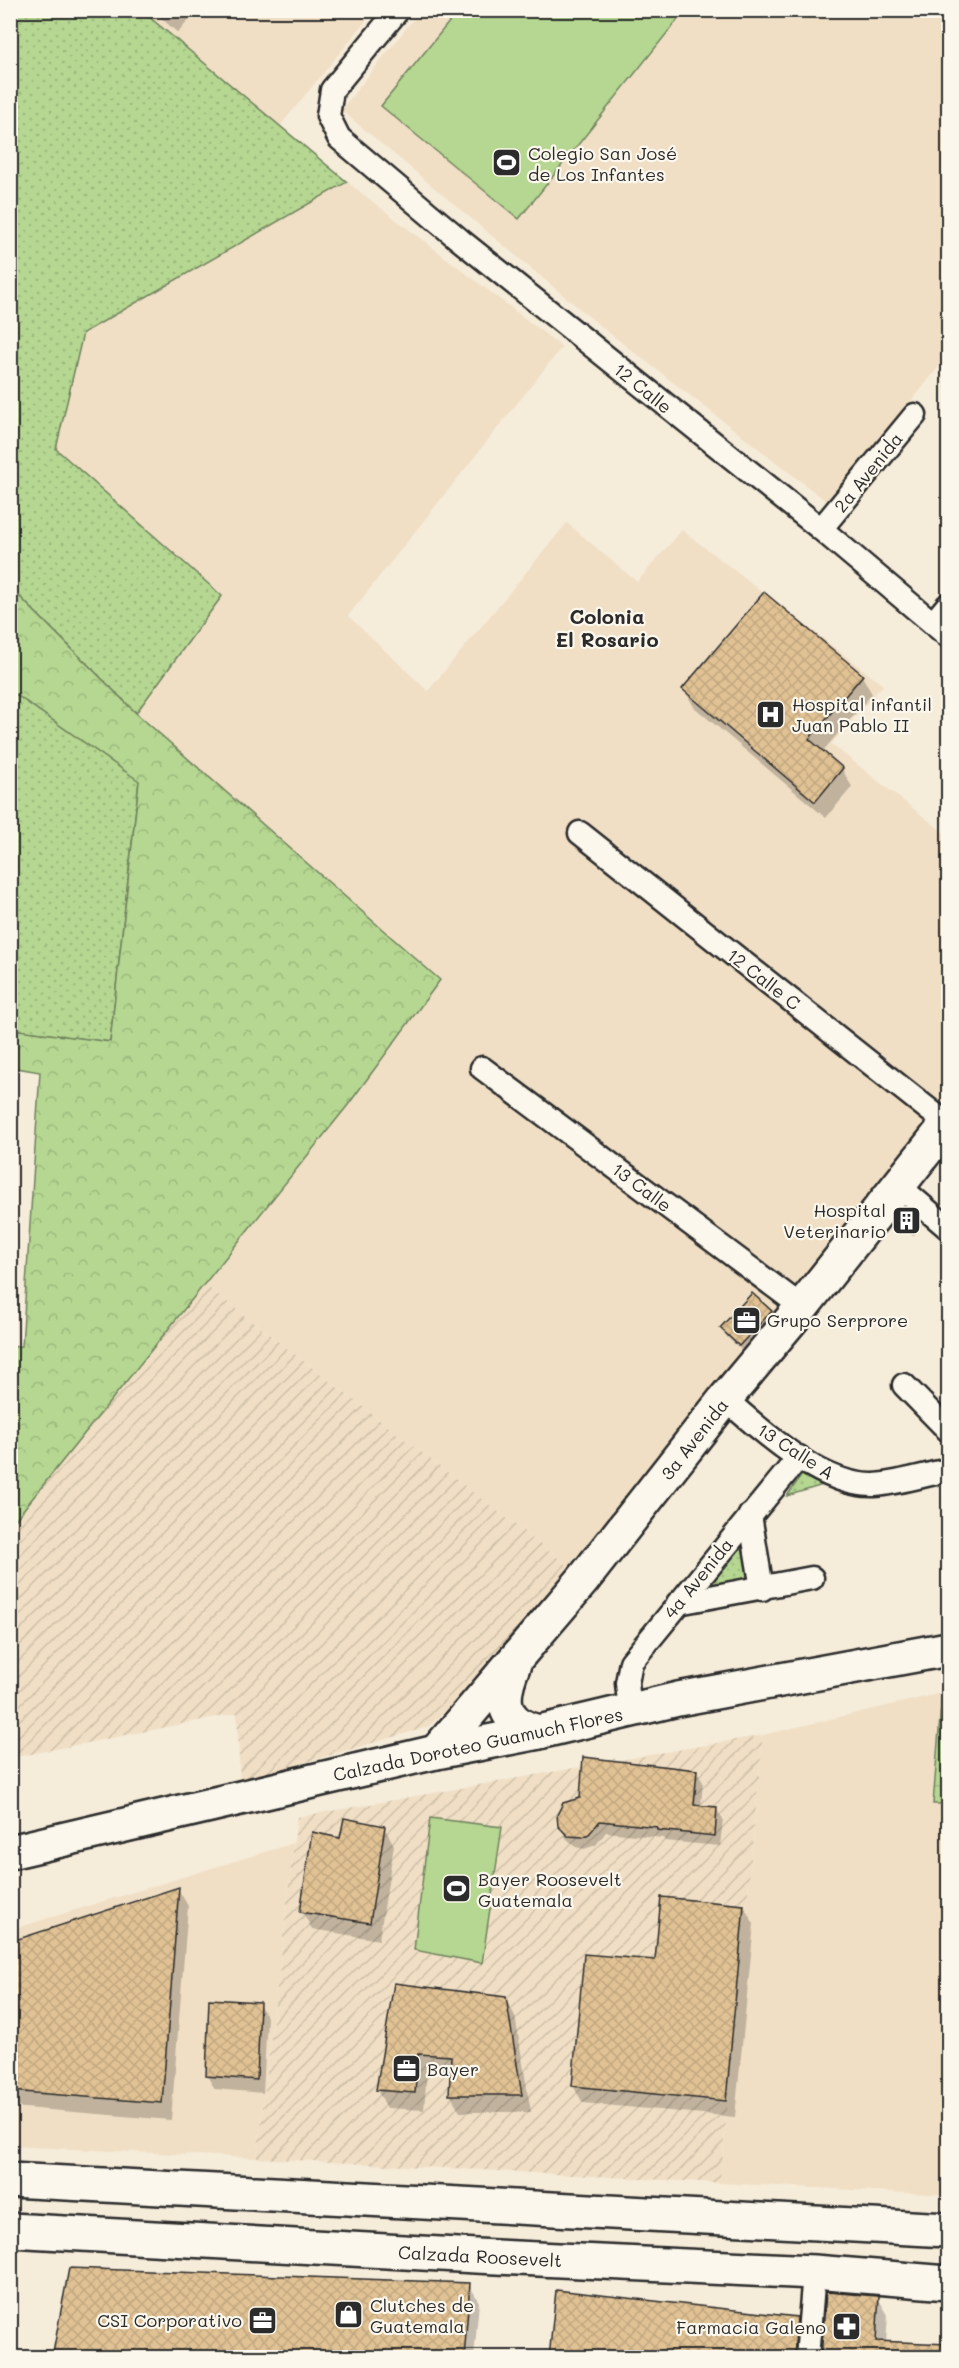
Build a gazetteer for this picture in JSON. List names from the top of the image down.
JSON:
{
  "streets": {
    "main road": ["3a Avenida", "Calzada Doroteo Guamuch Flores", "Calzada Roosevelt"],
    "street": [
      "12 Calle",
      "2a Avenida",
      "12 Calle C",
      "13 Calle",
      "13 Calle A",
      "4a Avenida"
    ]
  },
  "crossings": [
    ["12 Calle", "2a Avenida"],
    ["12 Calle C", "3a Avenida"],
    ["13 Calle", "3a Avenida"],
    ["3a Avenida", "13 Calle A"],
    ["3a Avenida", "Calzada Doroteo Guamuch Flores"],
    ["13 Calle A", "4a Avenida"],
    ["4a Avenida", "Calzada Doroteo Guamuch Flores"]
  ],
  "districts": ["Colonia El Rosario"],
  "places": {
    "sports": ["Colegio San José de Los Infantes", "Bayer Roosevelt Guatemala"],
    "hospital": ["Hospital infantil Juan Pablo II"],
    "building": ["Hospital Veterinario"],
    "office": ["Grupo Serprore", "Bayer", "CSI Corporativo"],
    "shop": ["Clutches de Guatemala"],
    "pharmacy": ["Farmacia Galeno"]
  }
}
